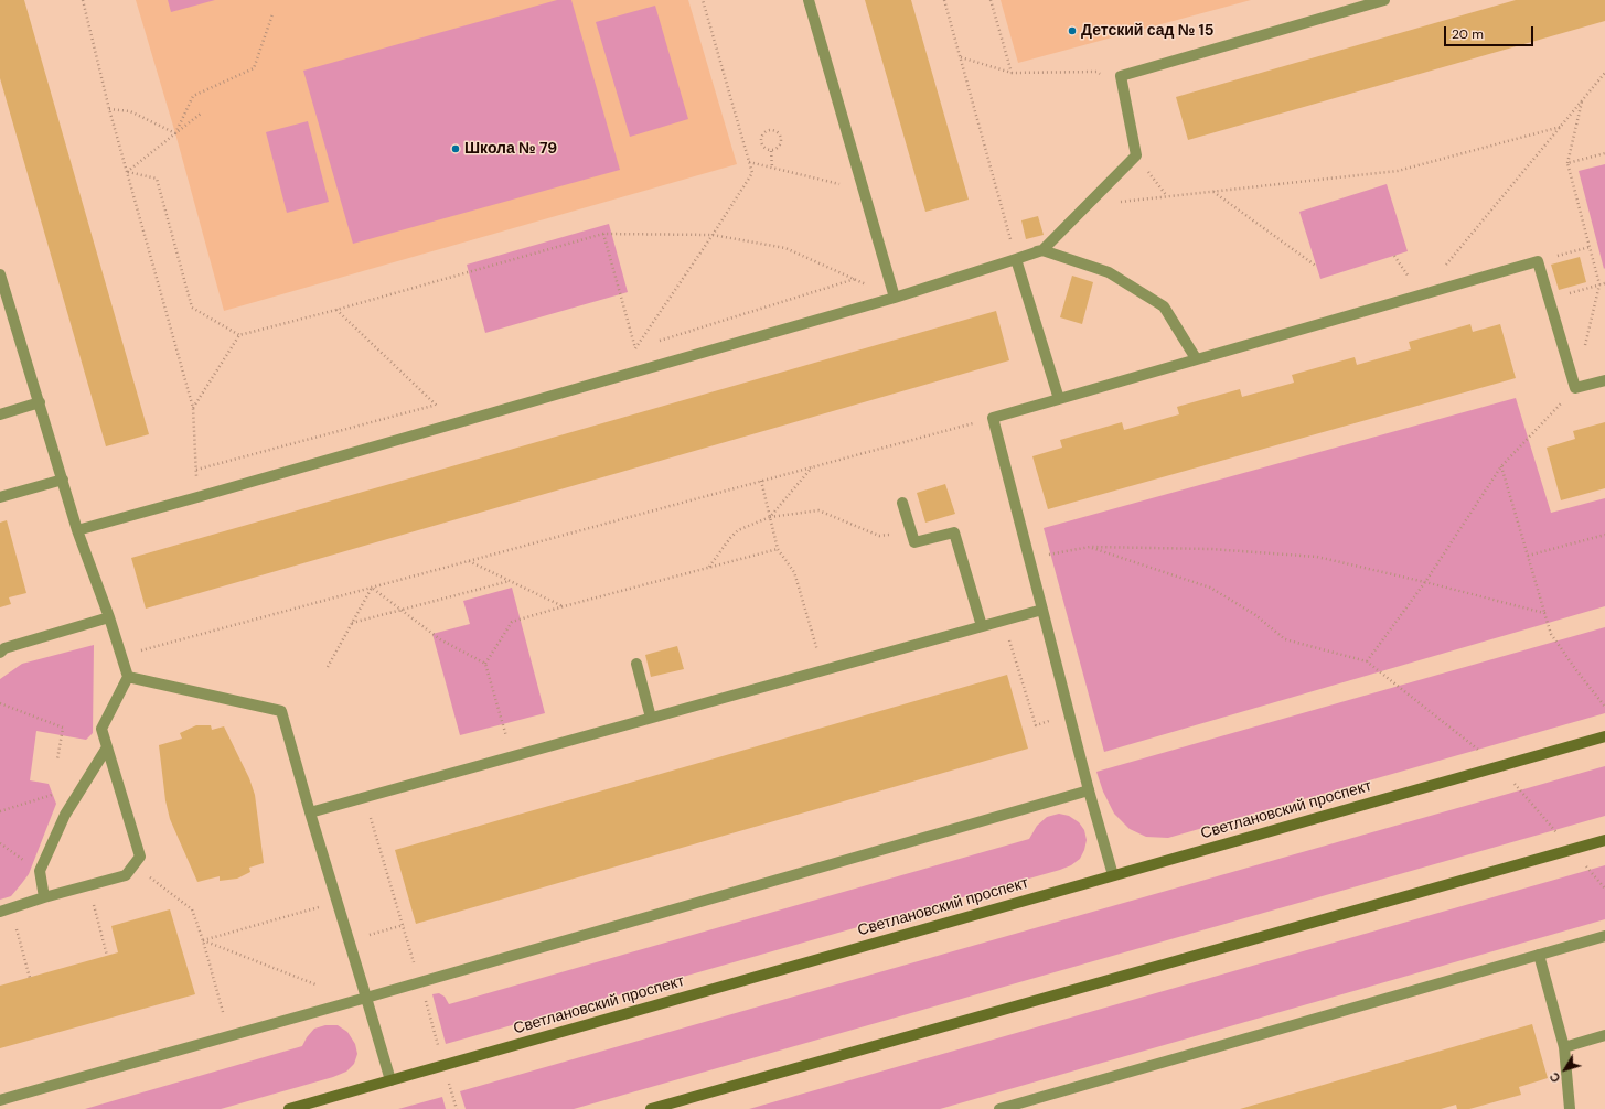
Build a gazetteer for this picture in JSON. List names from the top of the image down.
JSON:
{
  "streets": {
    "main road": ["Светлановский проспект"]
  },
  "places": ["Детский сад № 15", "Школа № 79"],
  "scale_bar": "20 m",
  "north": "bottom left"
}
